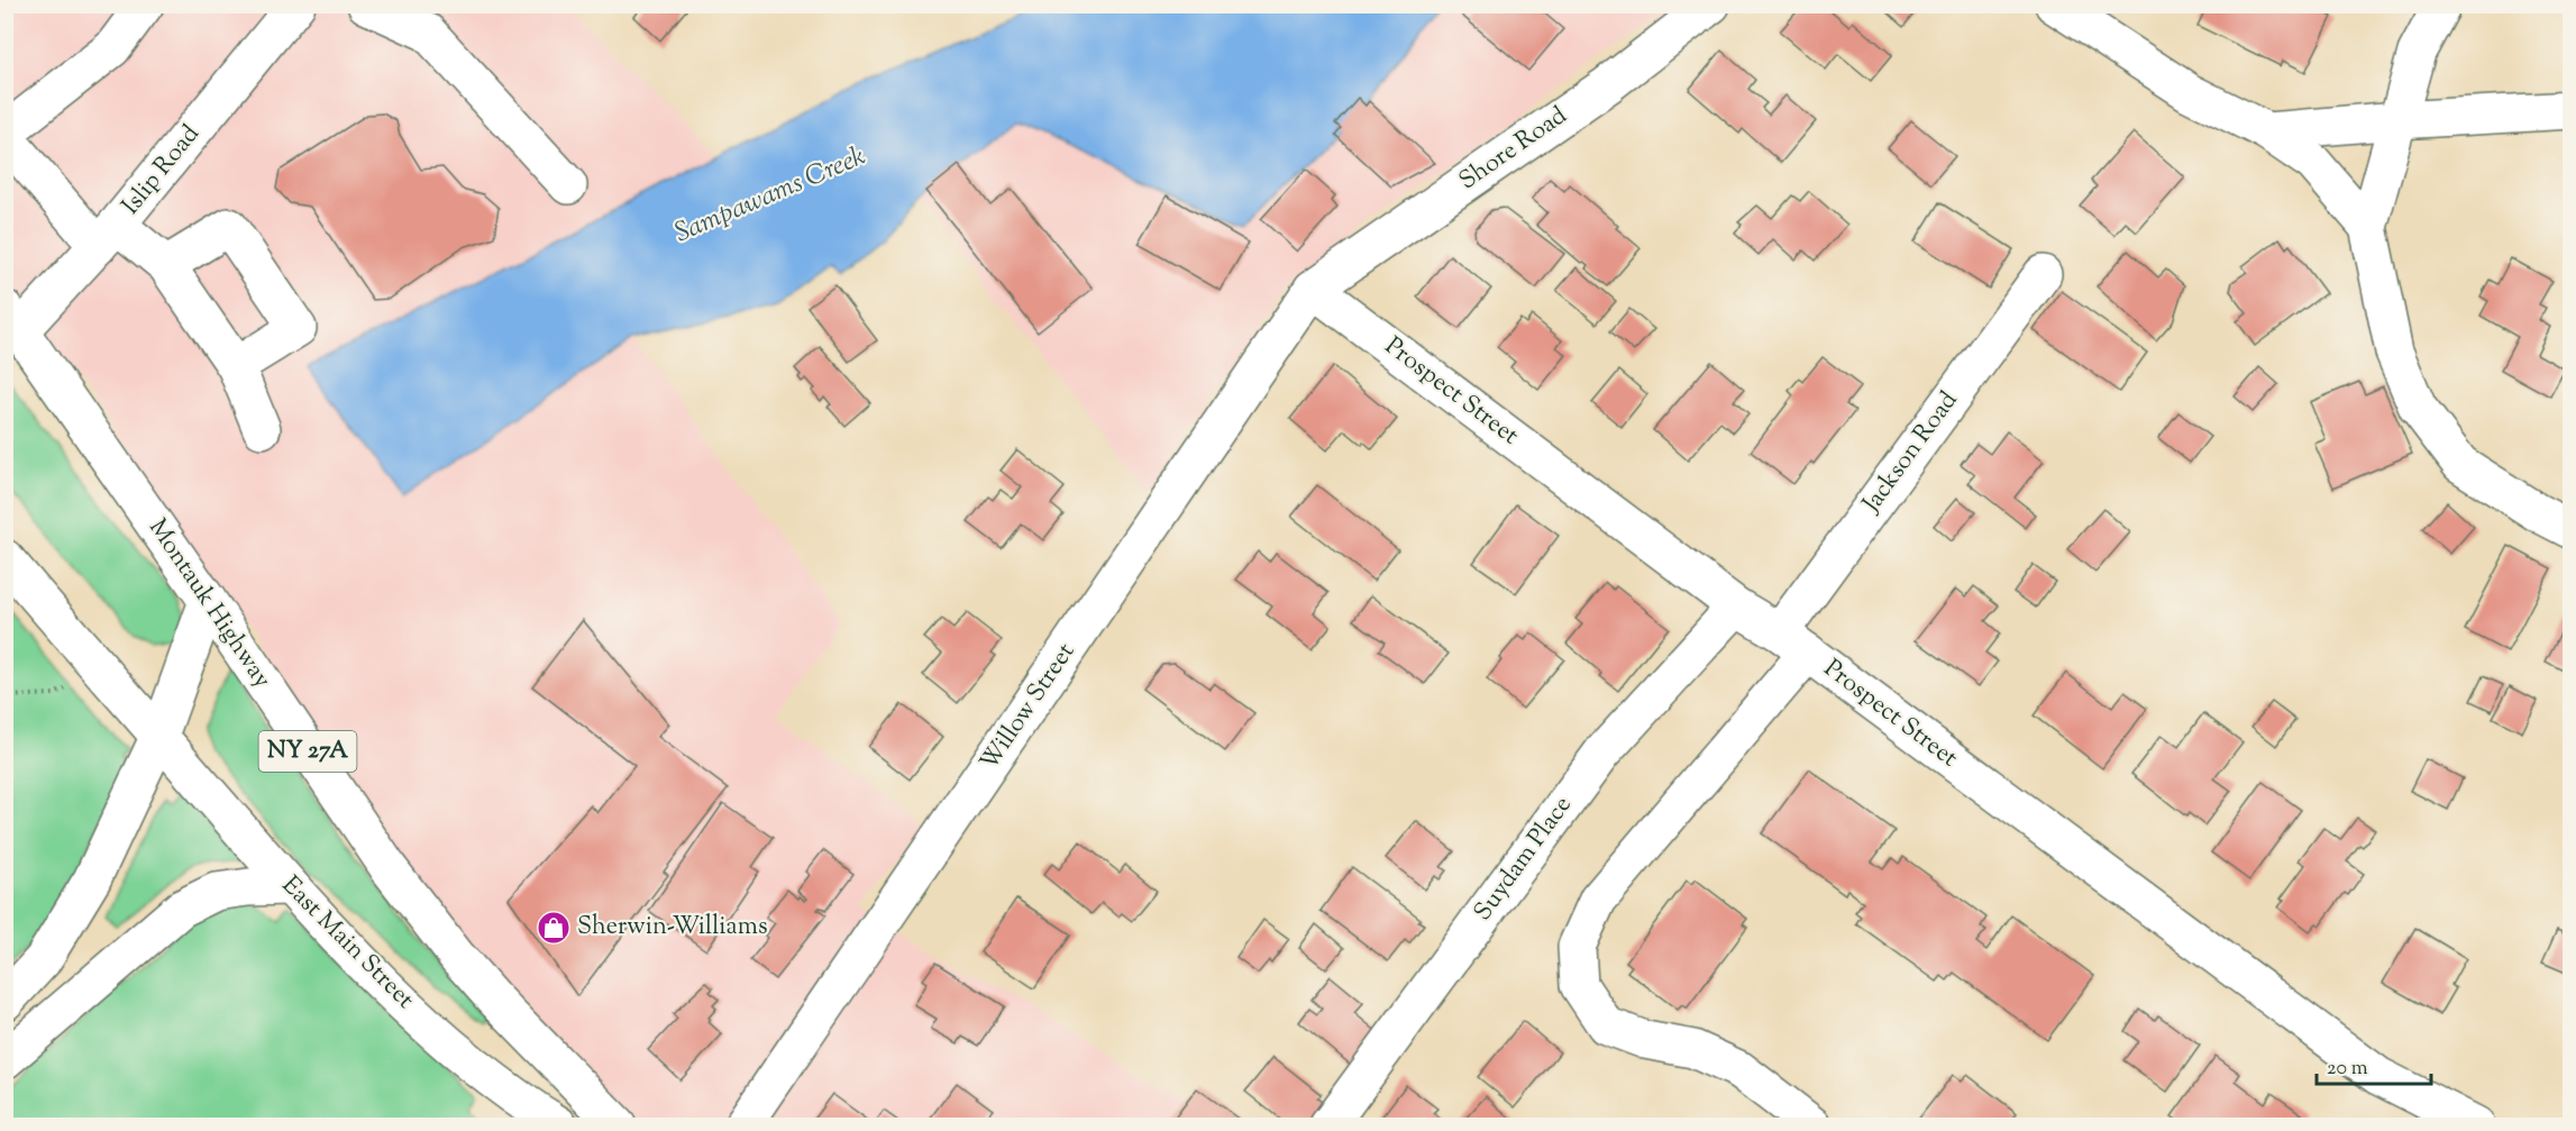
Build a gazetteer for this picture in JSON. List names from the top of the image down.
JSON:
{
  "streets": {
    "street": [
      "Shore Road",
      "Islip Road",
      "Prospect Street",
      "Jackson Road",
      "Montauk Highway",
      "Willow Street",
      "NY 27A",
      "Suydam Place",
      "East Main Street"
    ]
  },
  "crossings": [
    ["Shore Road", "Prospect Street"],
    ["Shore Road", "Willow Street"],
    ["Islip Road", "Montauk Highway"],
    ["Prospect Street", "Jackson Road"],
    ["Prospect Street", "Willow Street"],
    ["Prospect Street", "Suydam Place"]
  ],
  "water": ["Sampawams Creek"],
  "places": {
    "shop": ["Sherwin-Williams"]
  },
  "scale_bar": "20 m"
}
